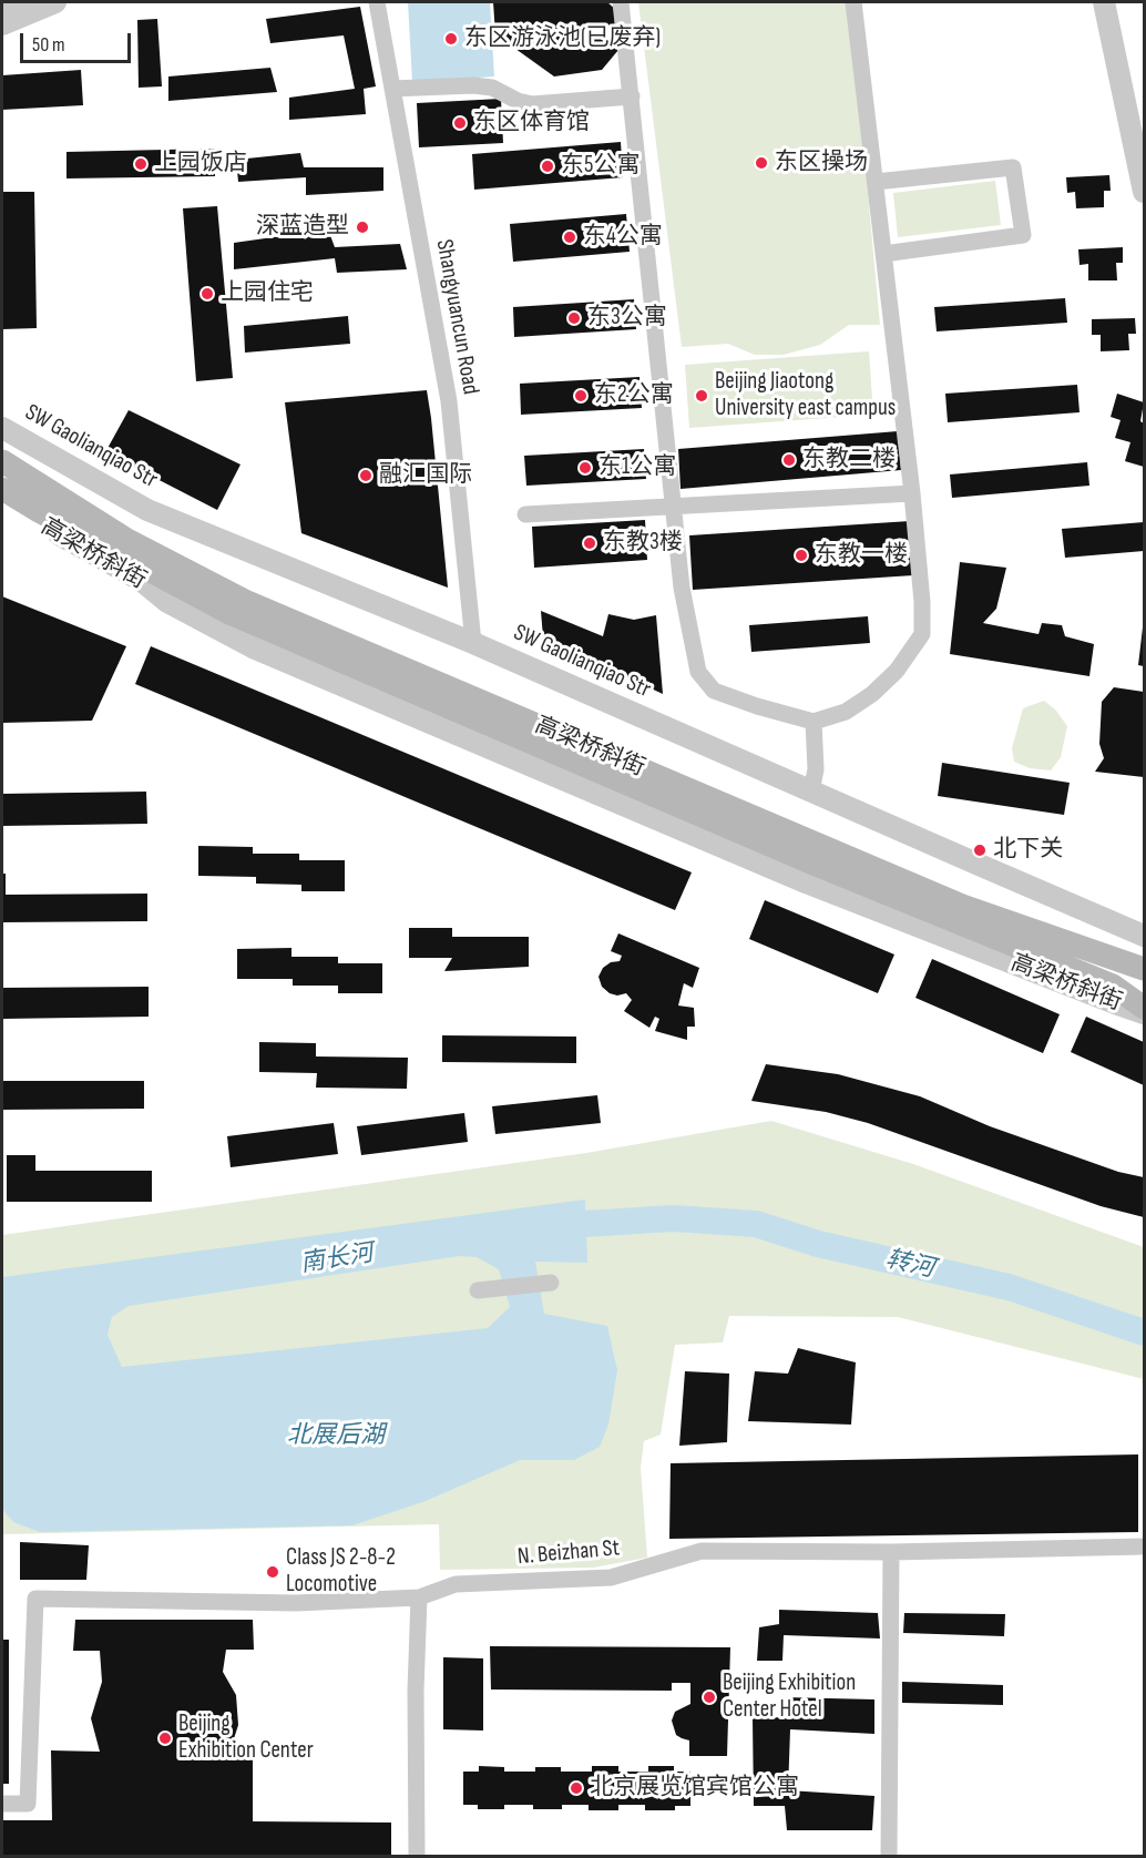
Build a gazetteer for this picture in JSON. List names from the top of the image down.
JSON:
{
  "streets": {
    "main road": ["高梁桥斜街"],
    "street": ["Shangyuancun Road", "SW Gaolianqiao Str", "N. Beizhan St"]
  },
  "crossings": [
    ["Shangyuancun Road", "SW Gaolianqiao Str"]
  ],
  "water": ["南长河", "转河", "北展后湖"],
  "places": [
    "东区游泳池(已废弃)",
    "东区体育馆",
    "东区操场",
    "上园饭店",
    "东5公寓",
    "深蓝造型",
    "东4公寓",
    "上园住宅",
    "东3公寓",
    "东2公寓",
    "Beijing Jiaotong University east campus",
    "东教二楼",
    "东1公寓",
    "融汇国际",
    "东教3楼",
    "东教一楼",
    "北下关",
    "Class JS 2-8-2 Locomotive",
    "Beijing Exhibition Center Hotel",
    "Beijing Exhibition Center",
    "北京展览馆宾馆公寓"
  ],
  "scale_bar": "50 m"
}
